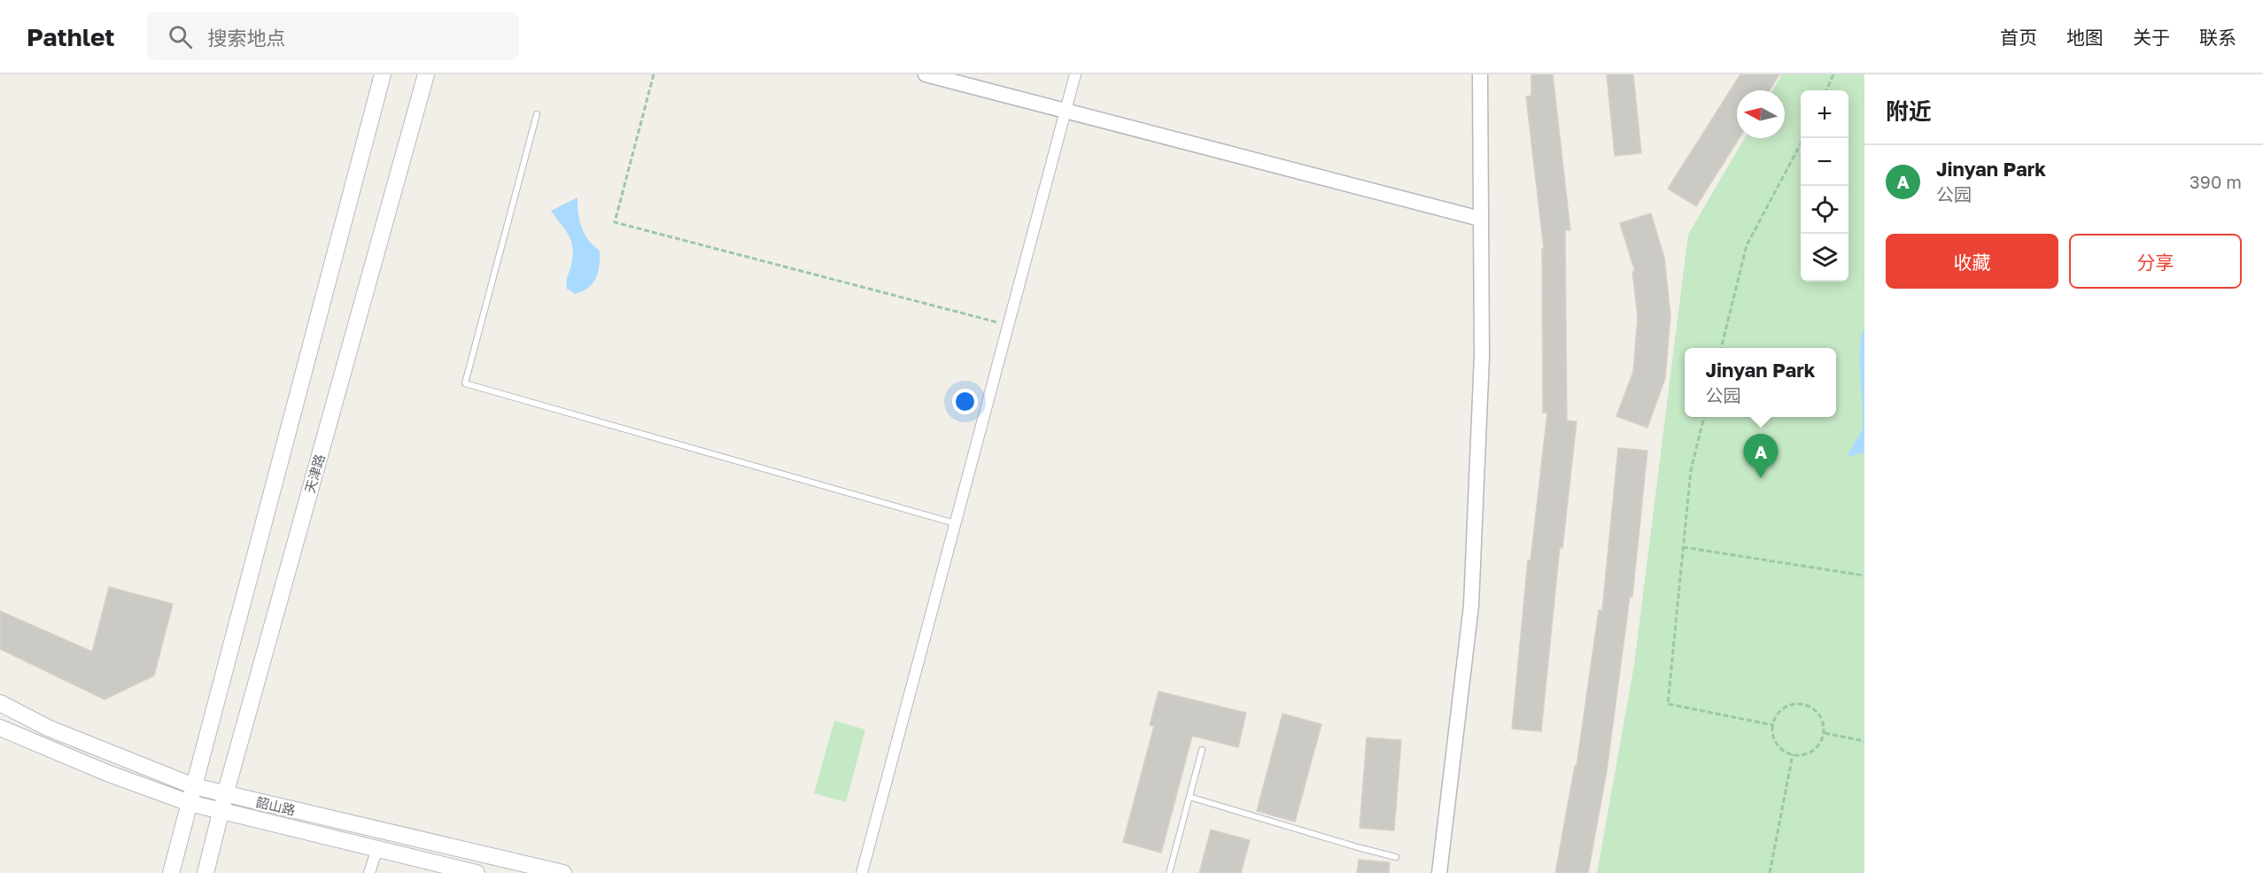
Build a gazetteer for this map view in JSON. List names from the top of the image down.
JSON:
{
  "streets": {
    "main road": ["天津路", "韶山路"]
  },
  "crossings": [
    ["天津路", "韶山路"]
  ],
  "north": "left",
  "page": {
    "header": "Pathlet",
    "search": "搜索地点",
    "nav": [
      "首页",
      "地图",
      "关于",
      "联系"
    ],
    "heading": "附近",
    "map_buttons": ["+", "−"],
    "list": [
      {
        "mark": "A",
        "name": "Jinyan Park",
        "note": "公园",
        "value": "390 m"
      }
    ],
    "buttons": ["收藏", "分享"],
    "popup": ["Jinyan Park", "公园"],
    "pins": "A"
  }
}
